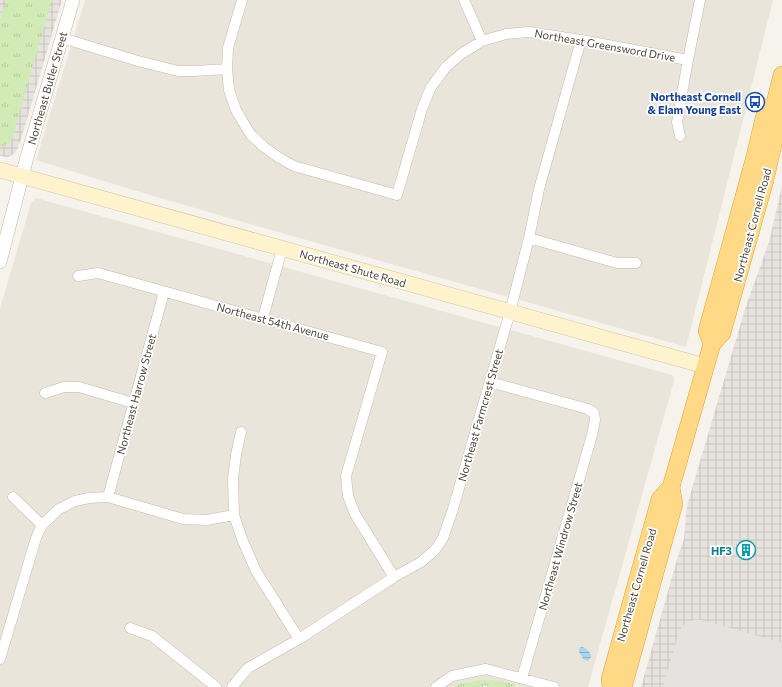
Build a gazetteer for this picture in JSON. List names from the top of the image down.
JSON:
{
  "streets": {
    "highway": ["Northeast Cornell Road"],
    "main road": ["Northeast Shute Road"],
    "street": [
      "Northeast Greensword Drive",
      "Northeast Butler Street",
      "Northeast 54th Avenue",
      "Northeast Harrow Street",
      "Northeast Farmcrest Street",
      "Northeast Windrow Street"
    ]
  },
  "crossings": [
    ["Northeast Greensword Drive", "Northeast Farmcrest Street"],
    ["Northeast Butler Street", "Northeast Shute Road"],
    ["Northeast Cornell Road", "Northeast Shute Road"],
    ["Northeast Shute Road", "Northeast Farmcrest Street"],
    ["Northeast 54th Avenue", "Northeast Harrow Street"],
    ["Northeast 54th Avenue", "Northeast Farmcrest Street"],
    ["Northeast Farmcrest Street", "Northeast Windrow Street"]
  ],
  "places": {
    "bus stop": ["Northeast Cornell & Elam Young East"],
    "building": ["HF3"]
  }
}
